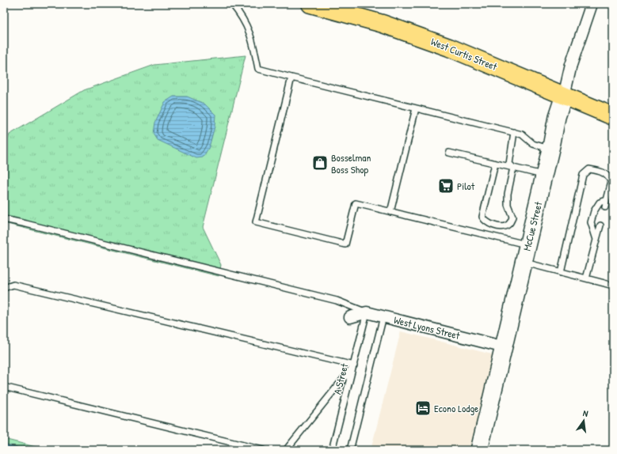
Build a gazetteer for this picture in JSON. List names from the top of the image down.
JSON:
{
  "streets": {
    "main road": ["West Curtis Street", "McCue Street"],
    "street": ["West Lyons Street"],
    "lane": ["A Street"]
  },
  "crossings": [
    ["West Curtis Street", "McCue Street"],
    ["McCue Street", "West Lyons Street"],
    ["West Lyons Street", "A Street"]
  ],
  "places": {
    "shop": ["Bosselman Boss Shop"],
    "supermarket": ["Pilot"],
    "hotel": ["Econo Lodge"]
  },
  "north": "top"
}
